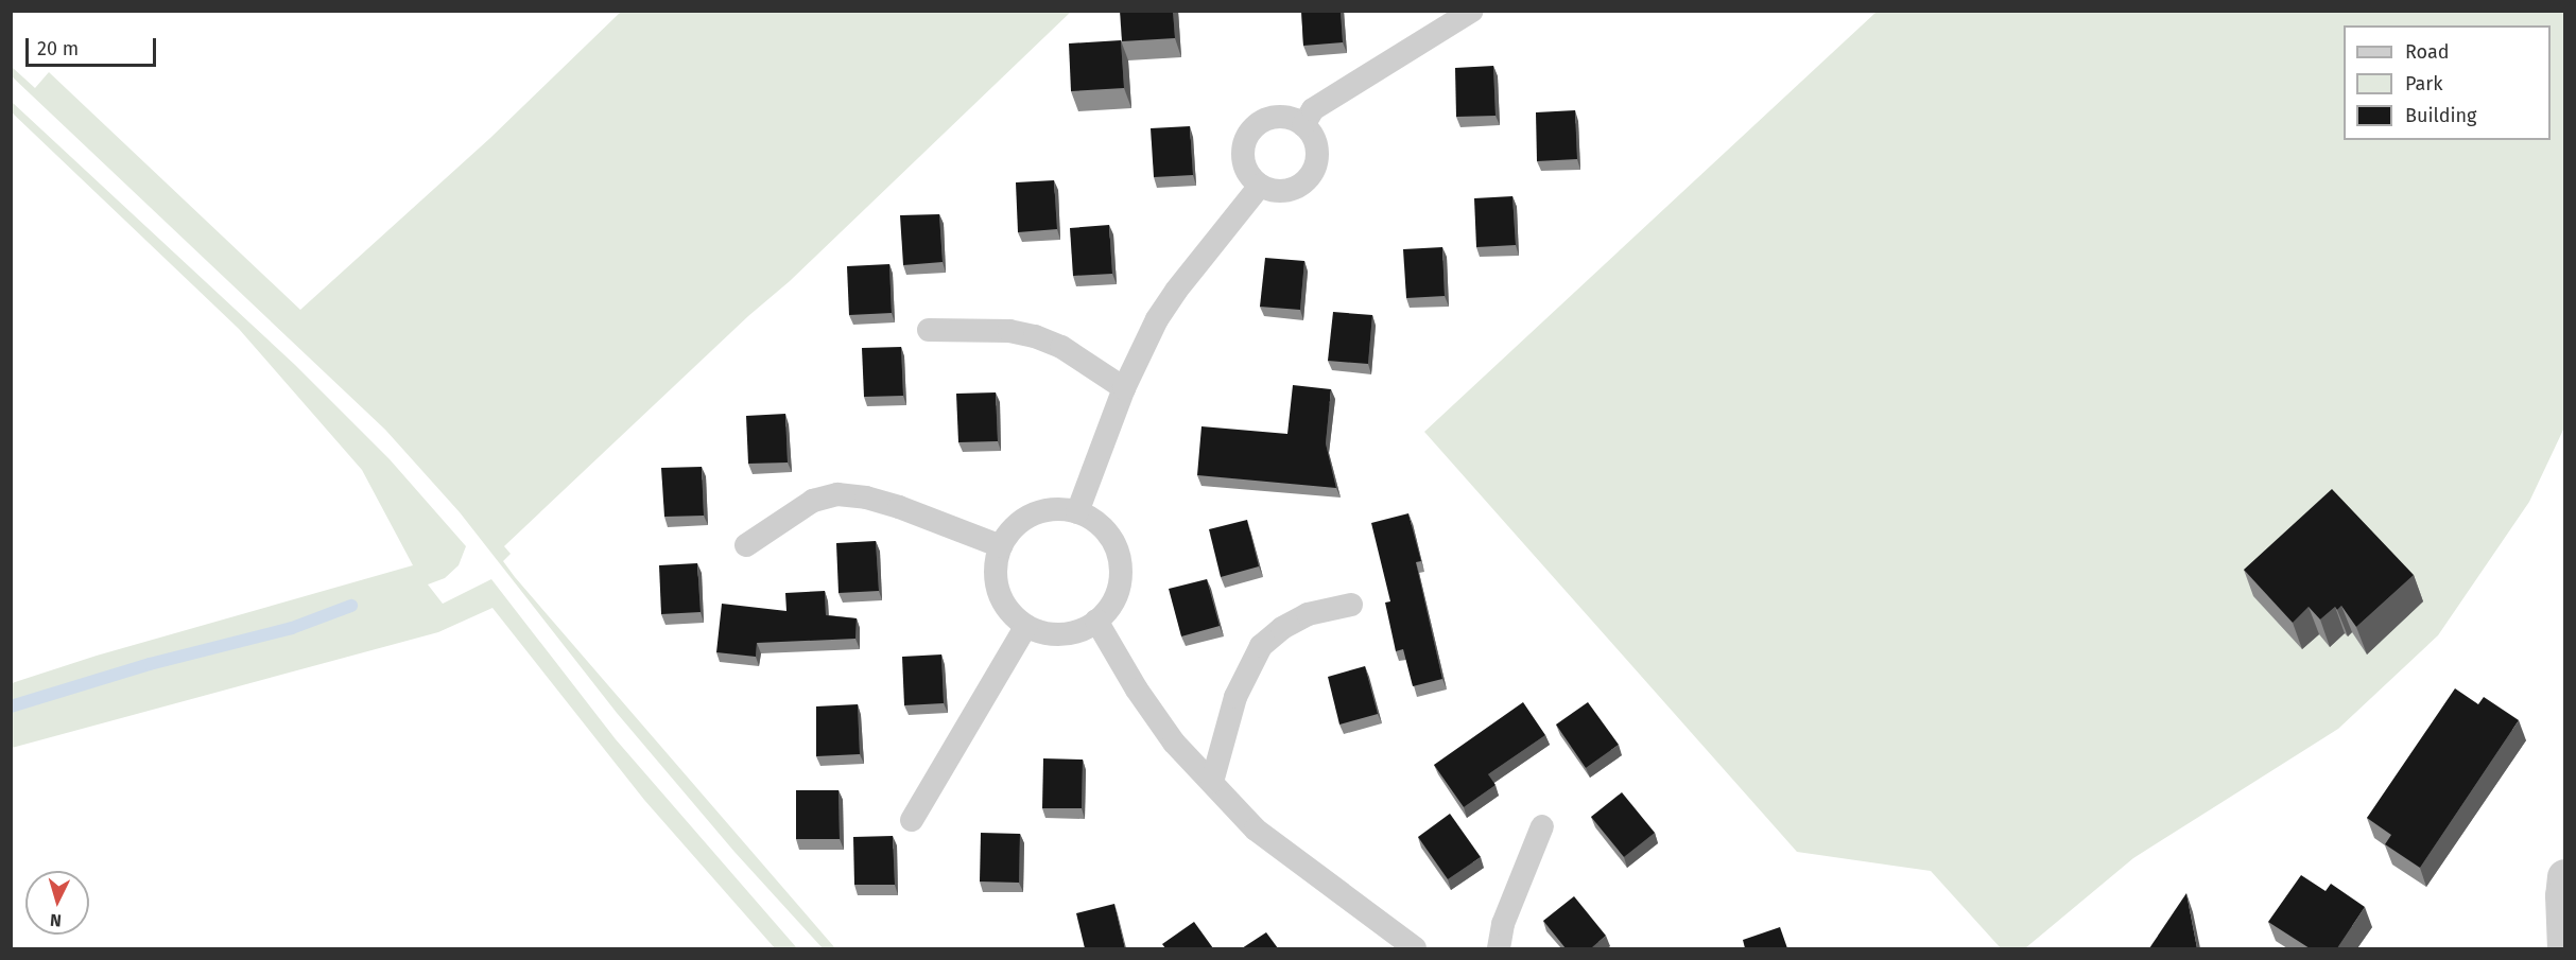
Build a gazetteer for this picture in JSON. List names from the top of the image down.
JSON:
{
  "legend": ["Road", "Park", "Building"],
  "scale_bar": "20 m",
  "north": "bottom"
}
